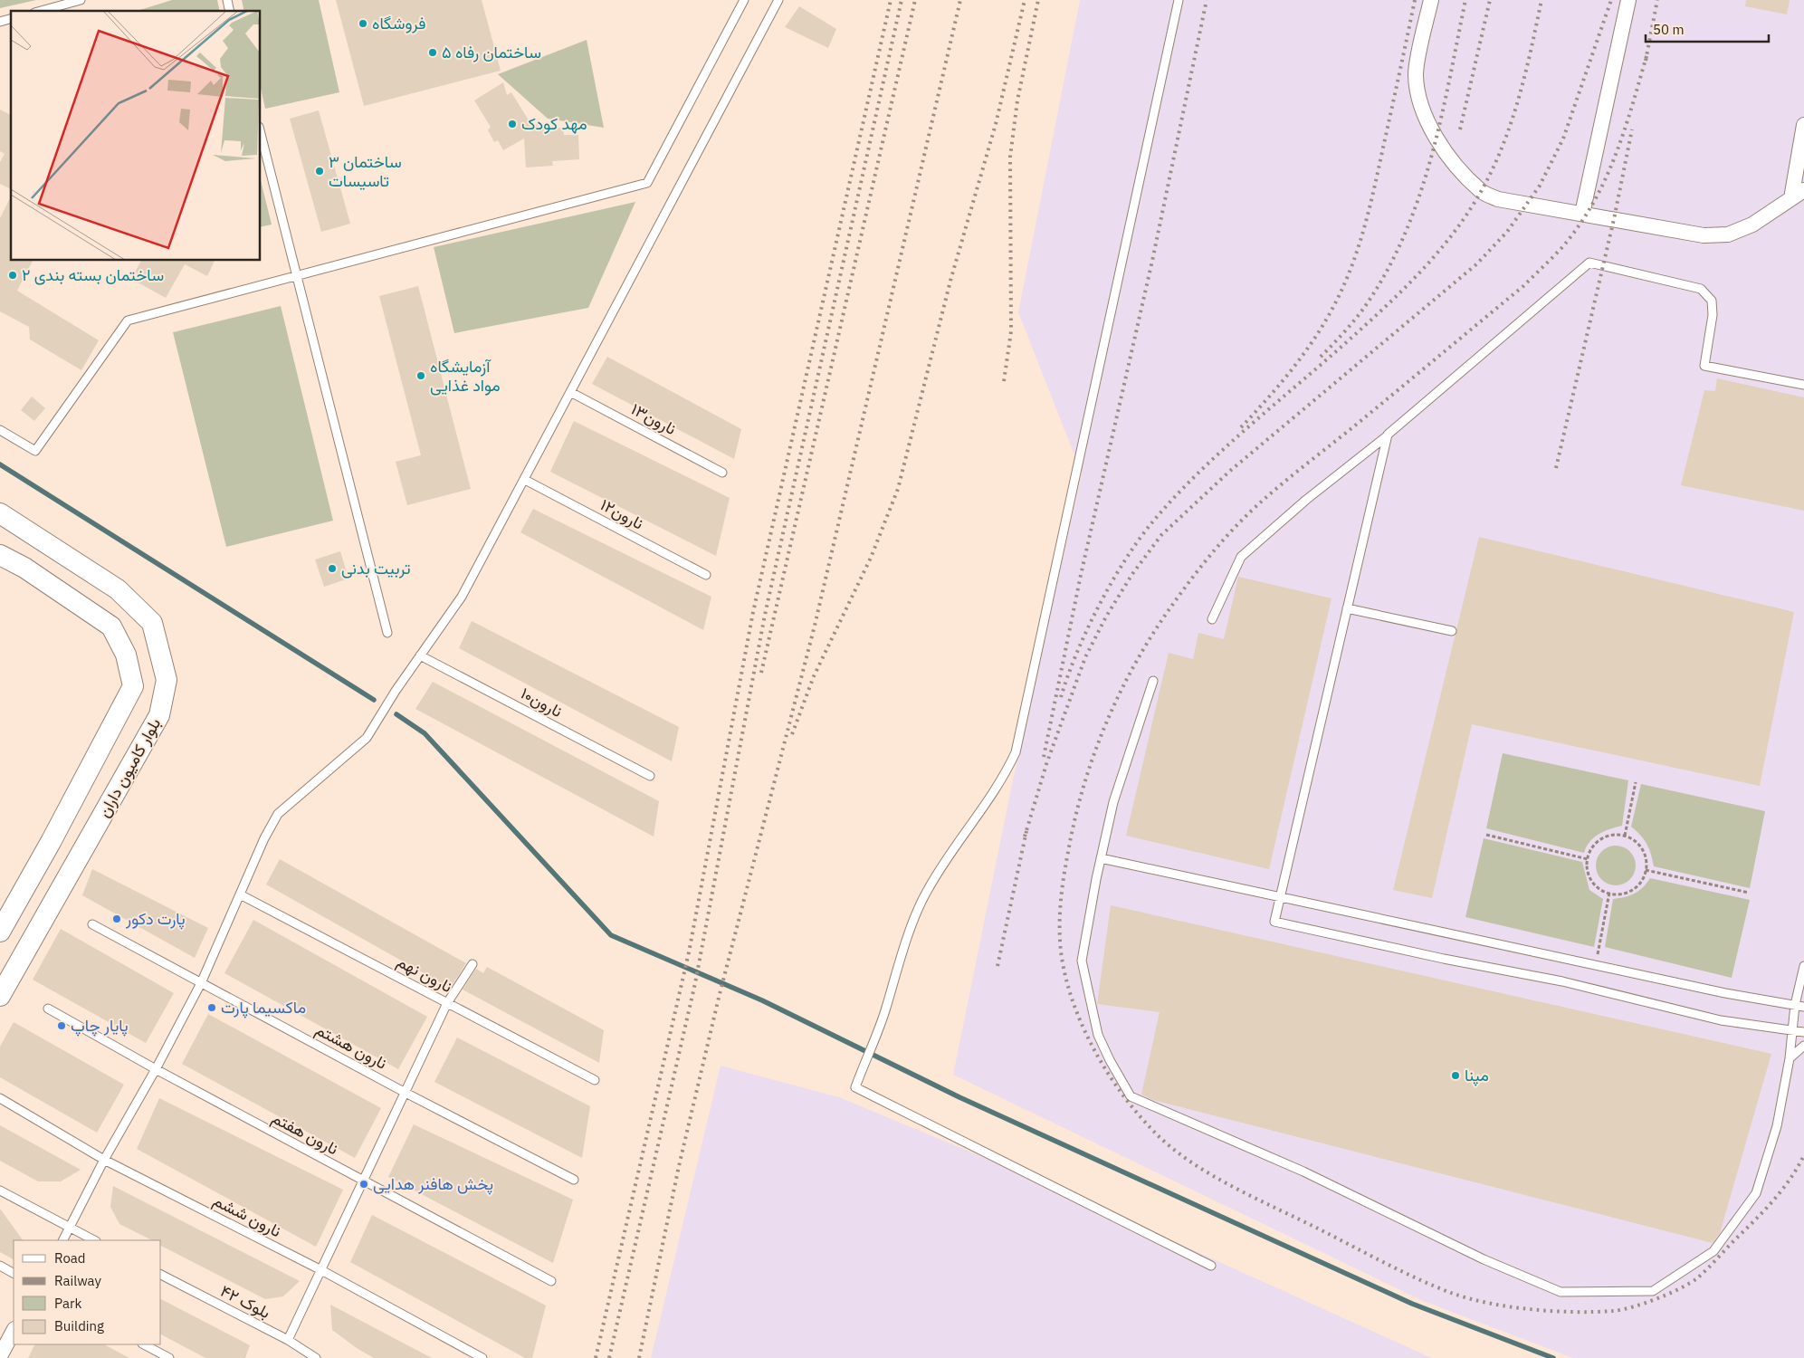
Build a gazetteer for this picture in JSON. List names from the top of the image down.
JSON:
{
  "streets": {
    "main road": ["بلوار کامیون داران"],
    "lane": [
      "نارون۱۳",
      "نارون۱۲",
      "نارون۱۰",
      "نارون نهم",
      "نارون هشتم",
      "نارون هفتم",
      "نارون ششم",
      "بلوک ۴۲"
    ]
  },
  "places": [
    "فروشگاه",
    "۵ ساختمان رفاه",
    "مهد کودک",
    "۳ ساختمان تاسیسات",
    "۲ ساختمان بسته بندی",
    "آزمایشگاه مواد غذایی",
    "تربیت بدنی",
    "پارت دکور",
    "ماکسیما پارت",
    "پایار چاپ",
    "مپنا",
    "پخش هافنر هدایی"
  ],
  "legend": [
    "Road",
    "Railway",
    "Park",
    "Building"
  ],
  "scale_bar": "50 m"
}
